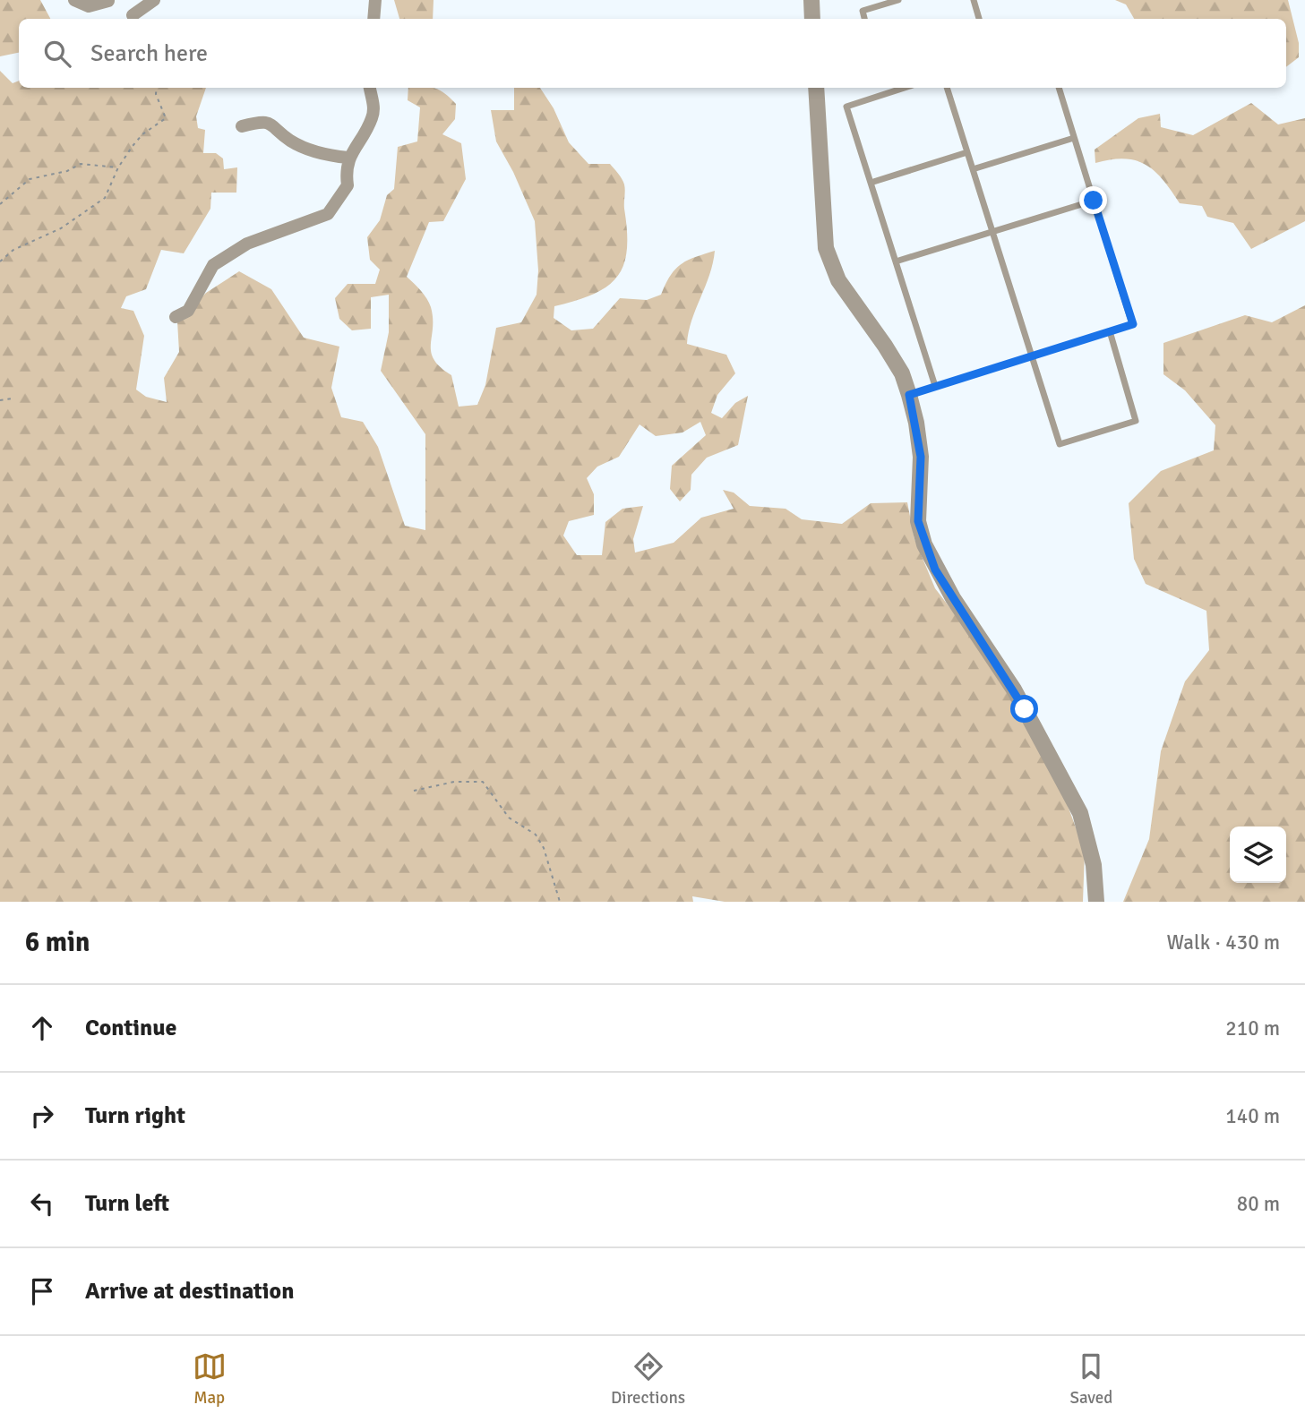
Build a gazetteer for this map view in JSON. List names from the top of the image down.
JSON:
{
  "page": {
    "search": "Search here",
    "heading": ["6 min", "Walk · 430 m"],
    "list": [
      ["Continue", "210 m"],
      ["Turn right", "140 m"],
      ["Turn left", "80 m"],
      "Arrive at destination"
    ],
    "nav": ["Map", "Directions", "Saved"]
  }
}
